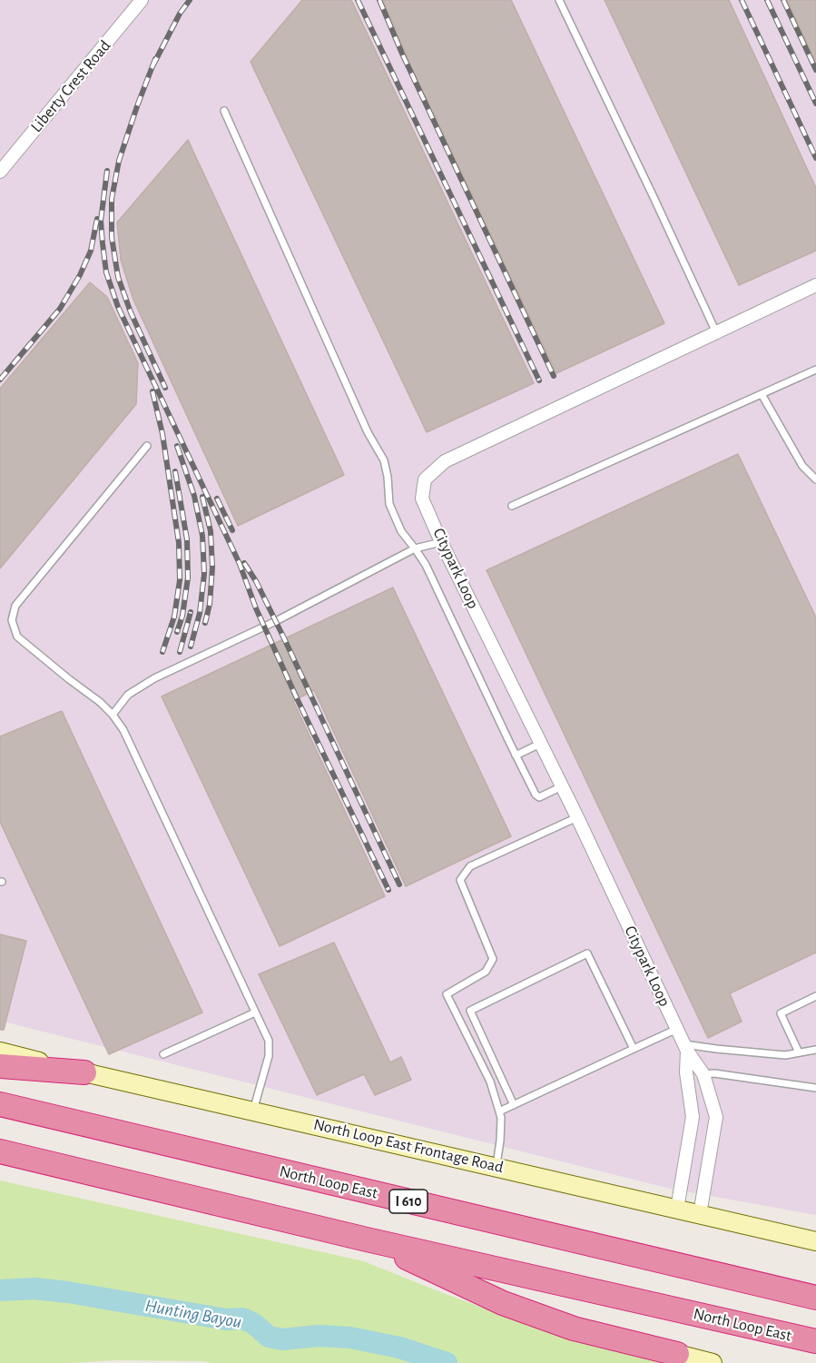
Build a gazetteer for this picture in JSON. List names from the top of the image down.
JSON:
{
  "streets": {
    "highway": ["North Loop East", "I 610"],
    "main road": ["North Loop East Frontage Road"],
    "street": ["Liberty Crest Road", "Citypark Loop"]
  },
  "crossings": [
    ["Citypark Loop", "North Loop East Frontage Road"]
  ],
  "water": ["Hunting Bayou"]
}
